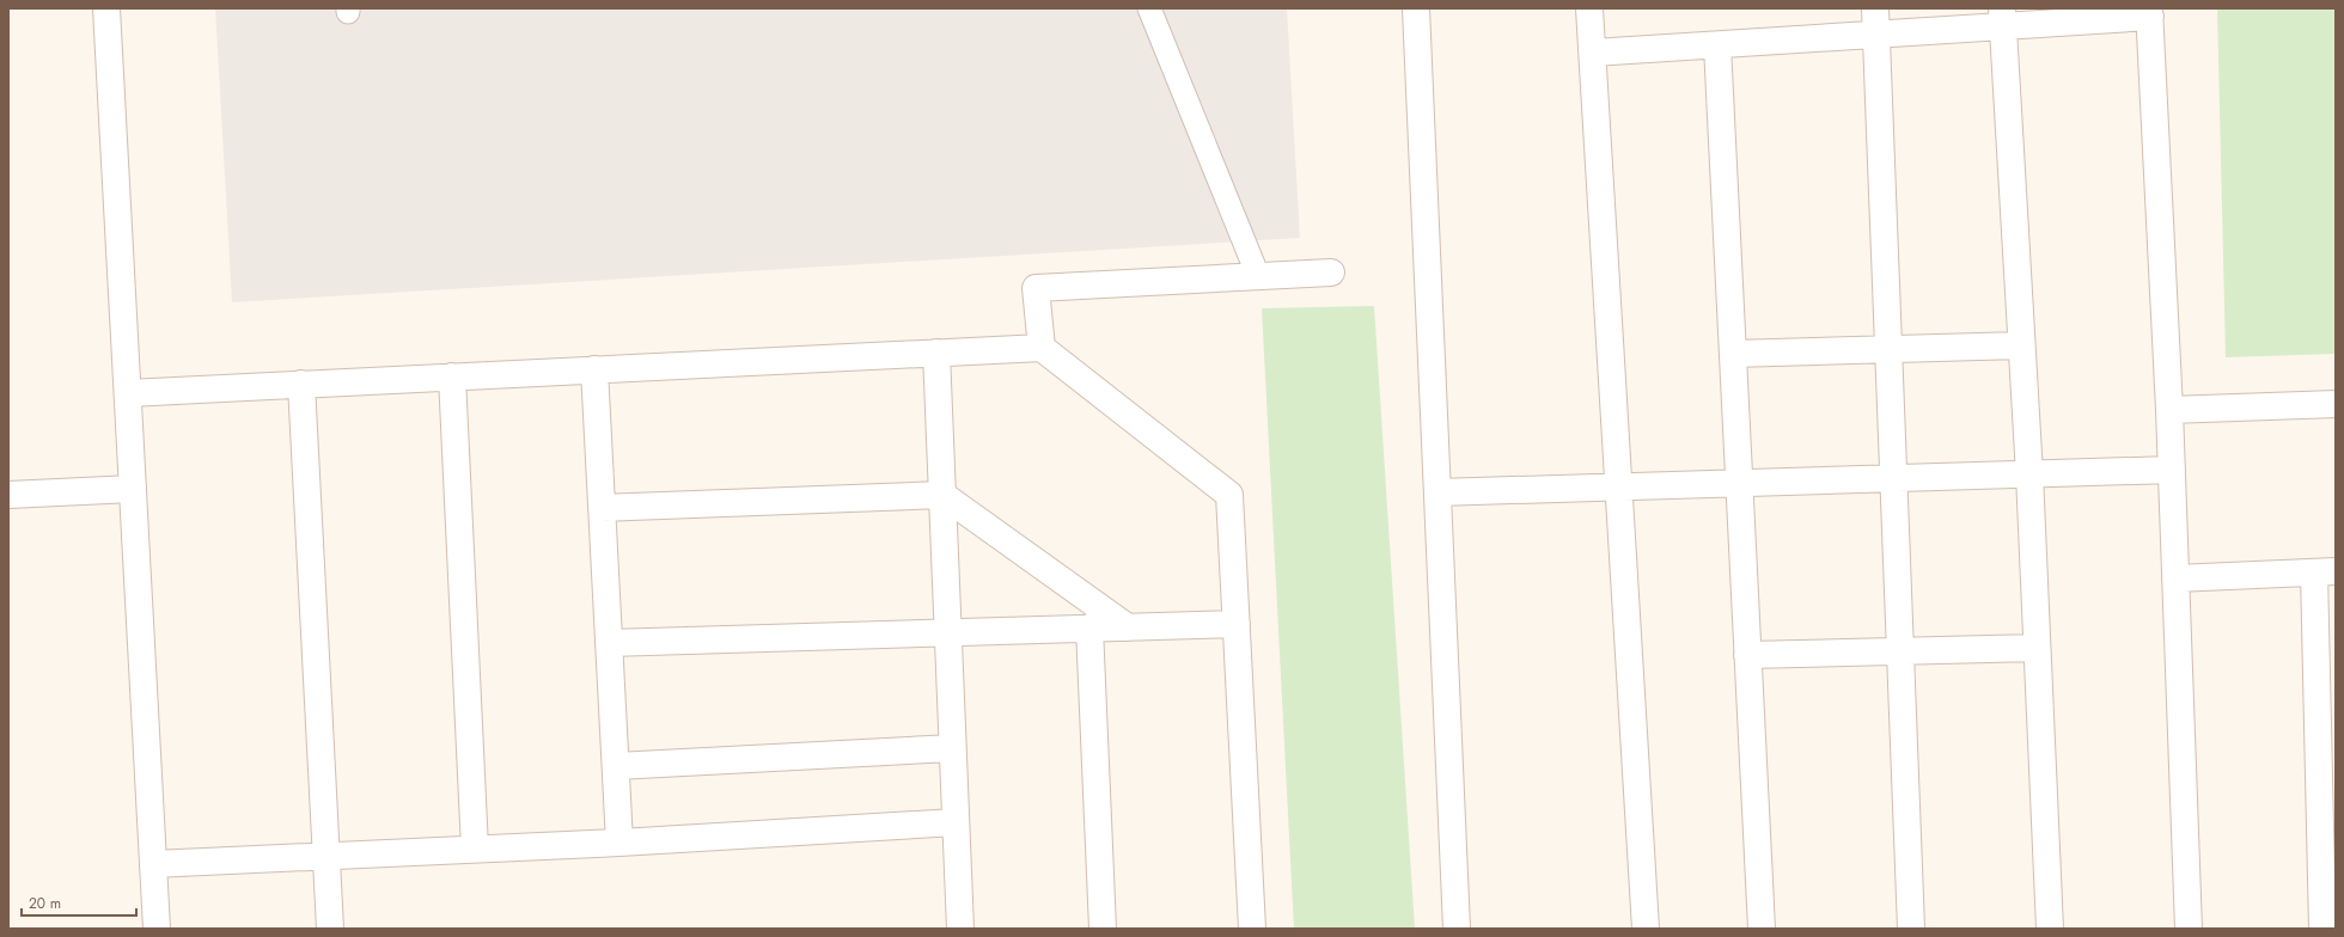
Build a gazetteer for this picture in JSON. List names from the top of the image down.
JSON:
{
  "scale_bar": "20 m"
}
